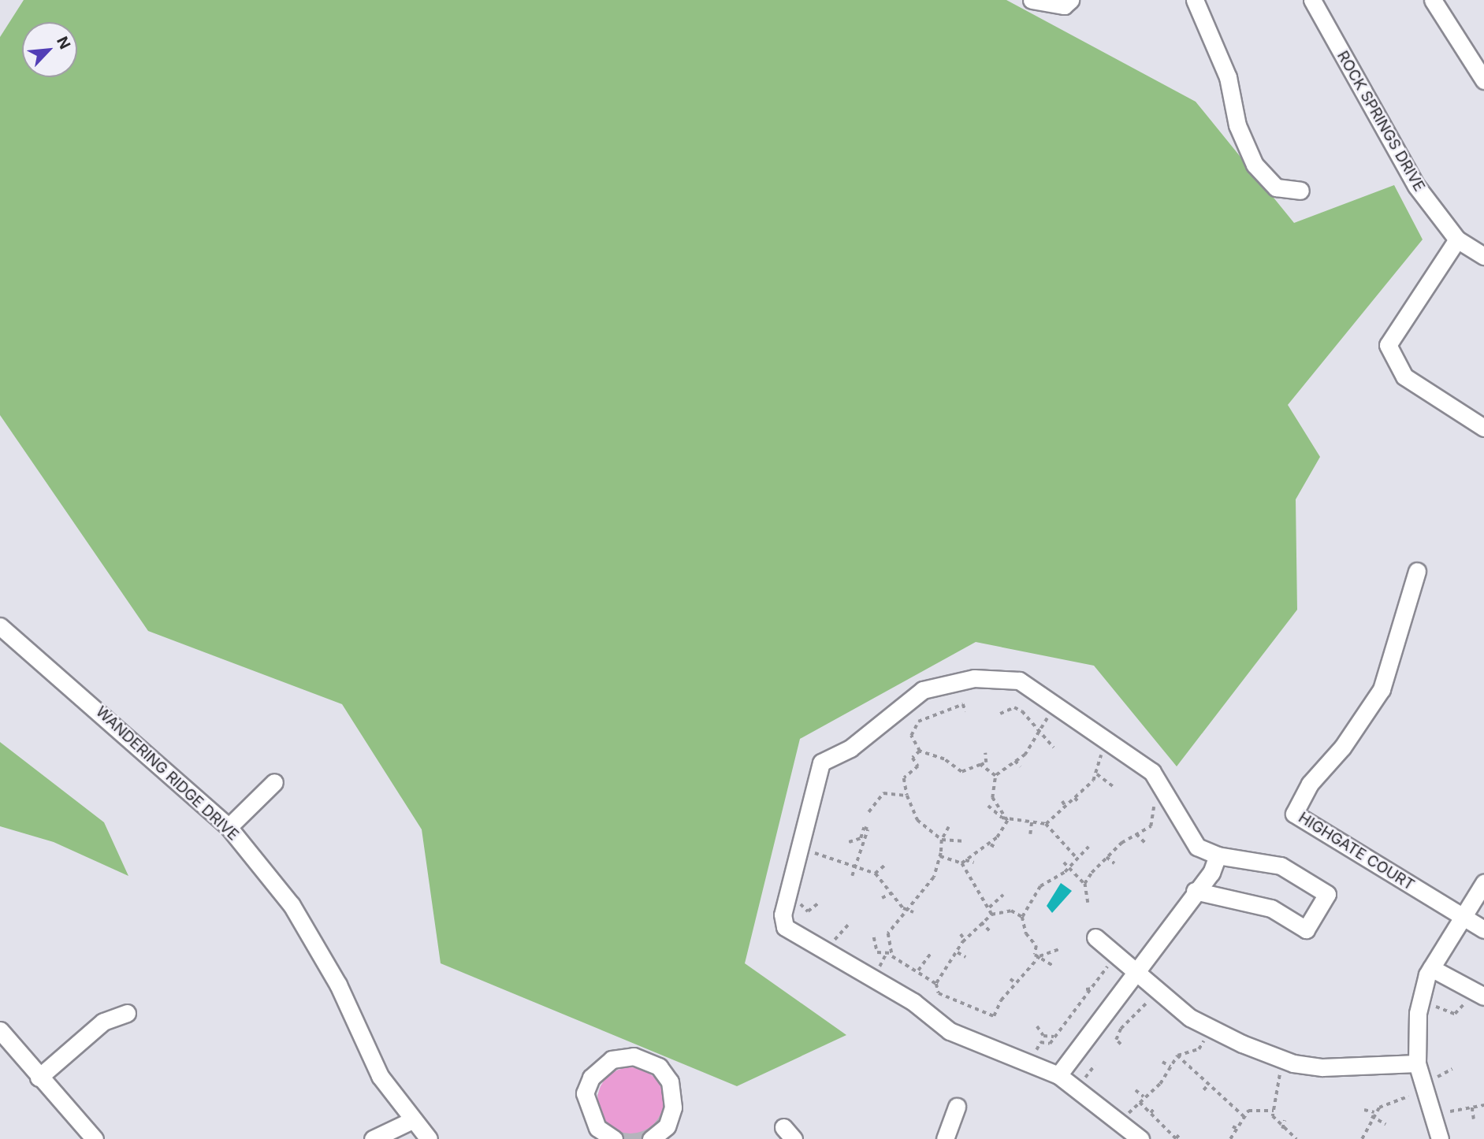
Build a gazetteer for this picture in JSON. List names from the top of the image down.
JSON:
{
  "streets": {
    "street": ["ROCK SPRINGS DRIVE", "WANDERING RIDGE DRIVE", "HIGHGATE COURT"]
  },
  "north": "top right"
}
